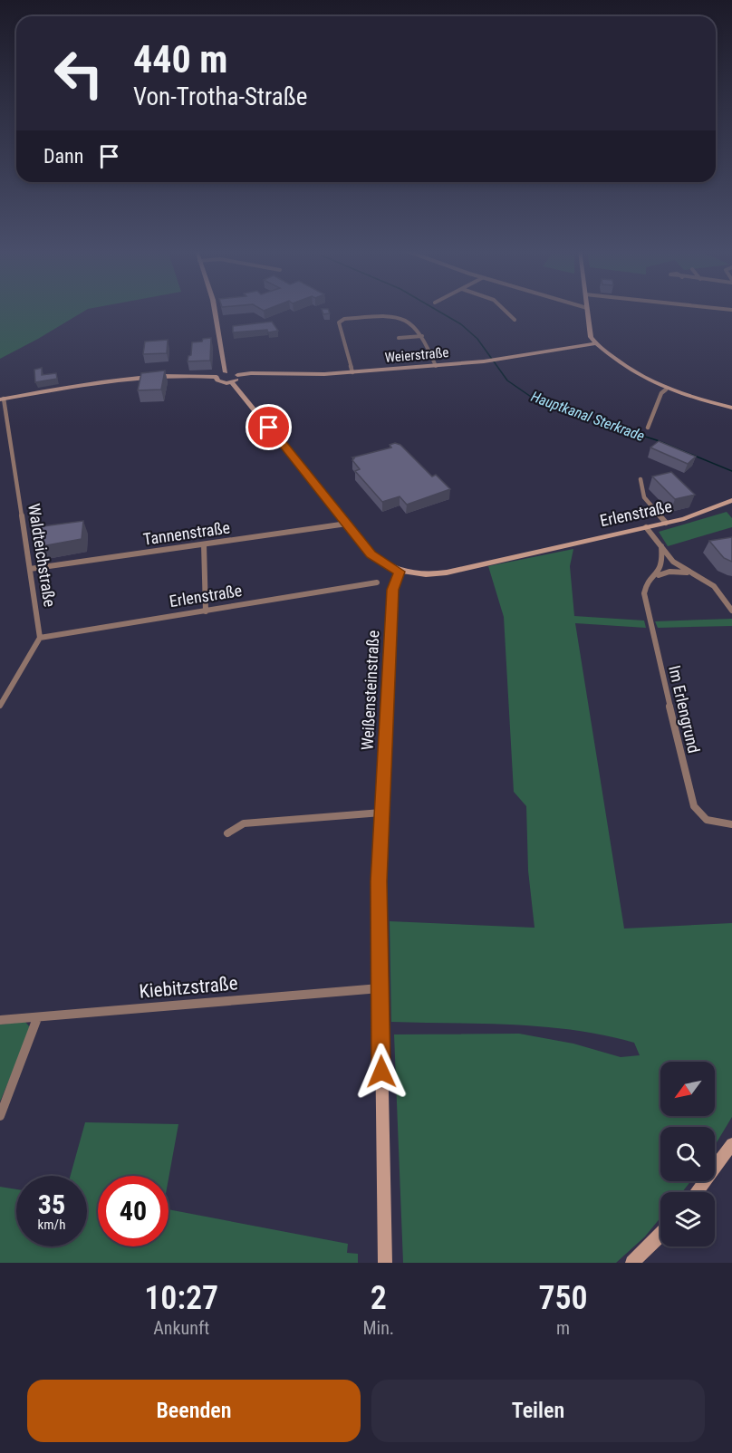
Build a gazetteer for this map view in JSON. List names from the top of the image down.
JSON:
{
  "streets": {
    "main road": ["Weierstraße", "Erlenstraße", "Weißensteinstraße"],
    "street": [
      "Tannenstraße",
      "Waldteichstraße",
      "Im Erlengrund",
      "Kiebitzstraße"
    ]
  },
  "crossings": [
    ["Erlenstraße", "Waldteichstraße"],
    ["Erlenstraße", "Weißensteinstraße"],
    ["Tannenstraße", "Waldteichstraße"],
    ["Weißensteinstraße", "Kiebitzstraße"]
  ],
  "water": ["Hauptkanal Sterkrade"],
  "north": "bottom left",
  "page": {
    "turn": ["440 m", "Von-Trotha-Straße"],
    "then": "Dann",
    "speed": "35 km/h",
    "limit": "40",
    "eta": [
      "10:27",
      "Ankunft",
      "2",
      "Min.",
      "750",
      "m"
    ],
    "buttons": ["Beenden", "Teilen"]
  }
}
